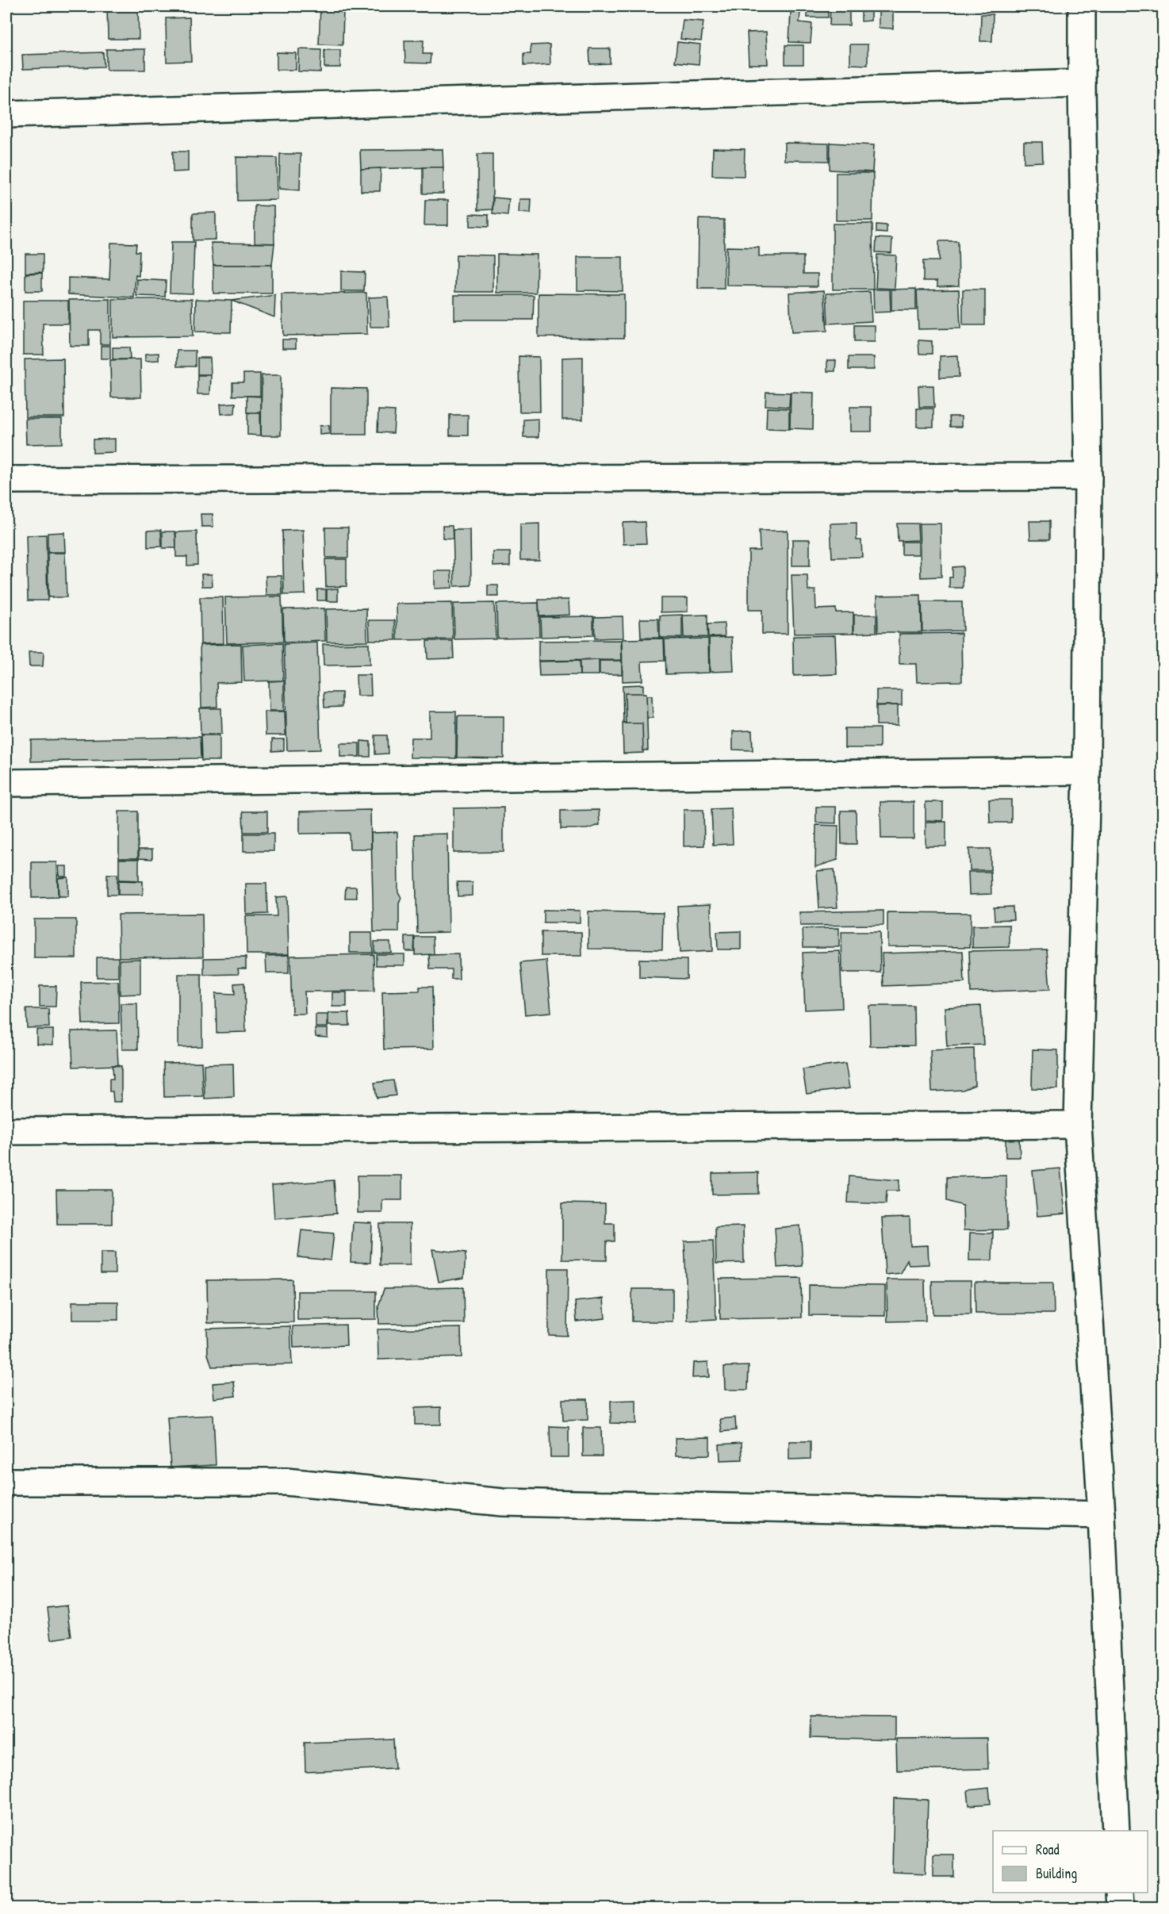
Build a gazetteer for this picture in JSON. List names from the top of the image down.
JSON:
{
  "legend": ["Road", "Building"]
}
